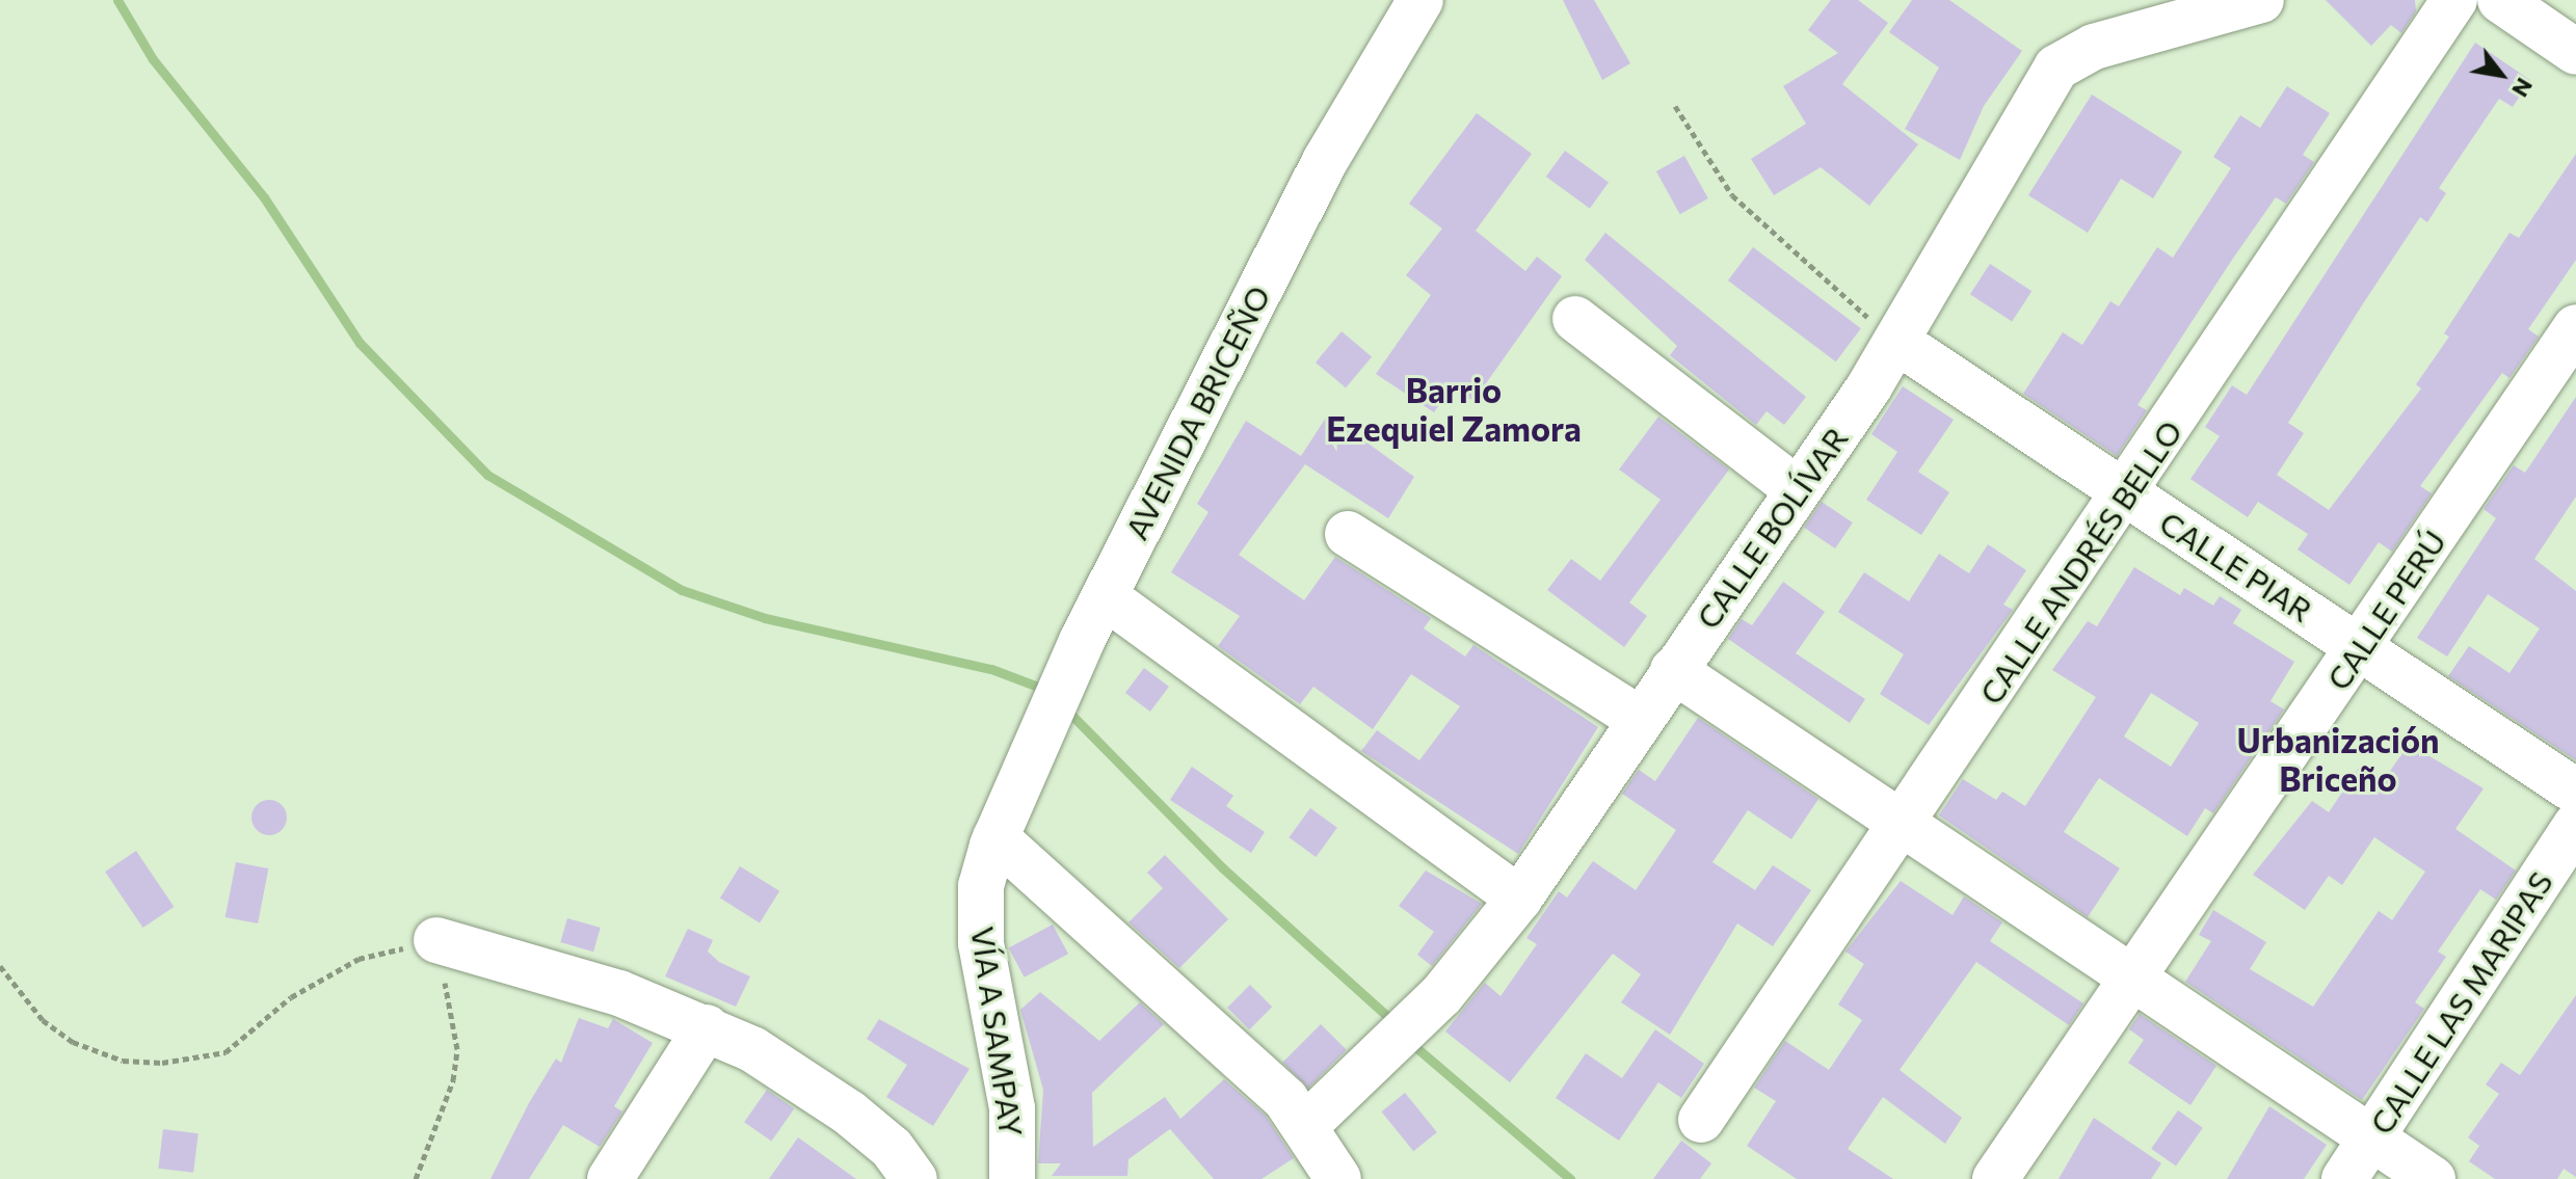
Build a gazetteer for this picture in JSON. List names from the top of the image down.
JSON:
{
  "streets": {
    "street": [
      "AVENIDA BRICEÑO",
      "CALLE BOLÍVAR",
      "CALLE ANDRÉS BELLO",
      "CALLE PIAR",
      "CALLE PERÚ",
      "CALLE LAS MARIPAS",
      "VÍA A SAMPAY"
    ]
  },
  "crossings": [
    ["AVENIDA BRICEÑO", "VÍA A SAMPAY"],
    ["CALLE BOLÍVAR", "CALLE PIAR"],
    ["CALLE ANDRÉS BELLO", "CALLE PIAR"],
    ["CALLE PIAR", "CALLE PERÚ"]
  ],
  "districts": ["Barrio Ezequiel Zamora", "Urbanización Briceño"],
  "north": "bottom right"
}
